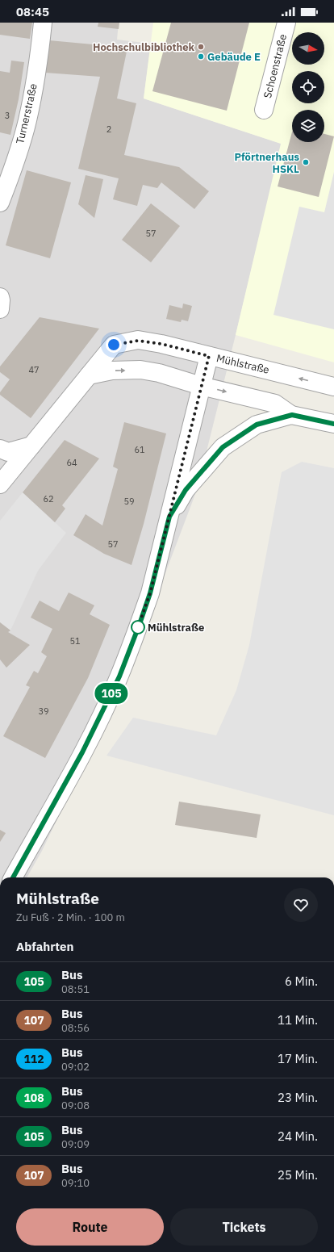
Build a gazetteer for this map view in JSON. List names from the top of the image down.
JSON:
{
  "streets": {
    "street": ["Schoenstraße", "Turnerstraße", "Mühlstraße"]
  },
  "places": [
    "Hochschulbibliothek",
    "Gebäude E",
    "Pförtnerhaus HSKL",
    "Mühlstraße"
  ],
  "lines": ["bus line 105"],
  "house_numbers": [
    "3",
    "2",
    "57",
    "47",
    "61",
    "64",
    "62",
    "59",
    "57",
    "51",
    "39"
  ],
  "north": "right",
  "page": {
    "status": "08:45",
    "on_map": "105",
    "heading": [
      ["Mühlstraße", "Zu Fuß · 2 Min. · 100 m"],
      "Abfahrten"
    ],
    "list": [
      {
        "mark": "105",
        "name": "Bus",
        "note": "08:51",
        "value": "6 Min."
      },
      {
        "mark": "107",
        "name": "Bus",
        "note": "08:56",
        "value": "11 Min."
      },
      {
        "mark": "112",
        "name": "Bus",
        "note": "09:02",
        "value": "17 Min."
      },
      {
        "mark": "108",
        "name": "Bus",
        "note": "09:08",
        "value": "23 Min."
      },
      {
        "mark": "105",
        "name": "Bus",
        "note": "09:09",
        "value": "24 Min."
      },
      {
        "mark": "107",
        "name": "Bus",
        "note": "09:10",
        "value": "25 Min."
      }
    ],
    "buttons": ["Route", "Tickets"]
  }
}
